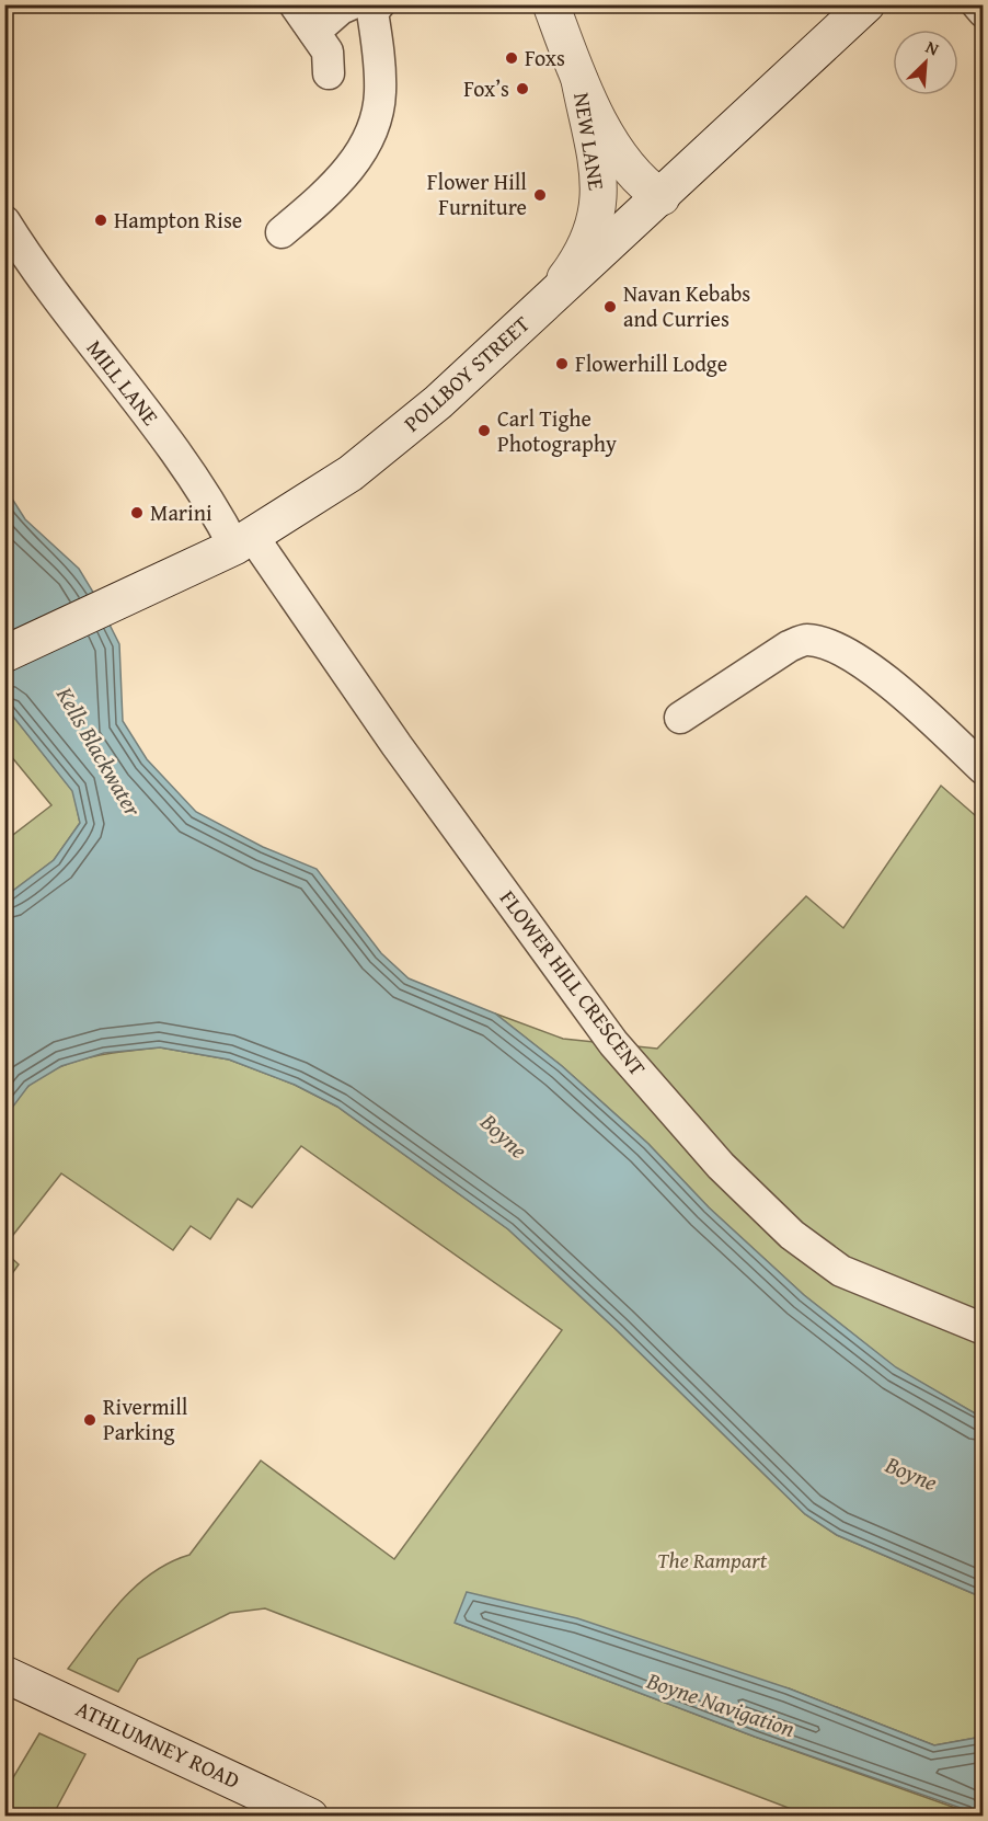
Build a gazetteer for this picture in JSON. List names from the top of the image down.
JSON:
{
  "streets": {
    "main road": ["NEW LANE", "POLLBOY STREET", "ATHLUMNEY ROAD"],
    "street": ["MILL LANE", "FLOWER HILL CRESCENT"]
  },
  "crossings": [
    ["NEW LANE", "POLLBOY STREET"],
    ["POLLBOY STREET", "MILL LANE"],
    ["POLLBOY STREET", "FLOWER HILL CRESCENT"],
    ["MILL LANE", "FLOWER HILL CRESCENT"]
  ],
  "water": ["Kells Blackwater", "Boyne", "Boyne Navigation"],
  "parks": ["The Rampart"],
  "places": [
    "Foxs",
    "Fox’s",
    "Flower Hill Furniture",
    "Hampton Rise",
    "Navan Kebabs and Curries",
    "Flowerhill Lodge",
    "Carl Tighe Photography",
    "Marini",
    "Rivermill Parking"
  ],
  "north": "top right"
}
